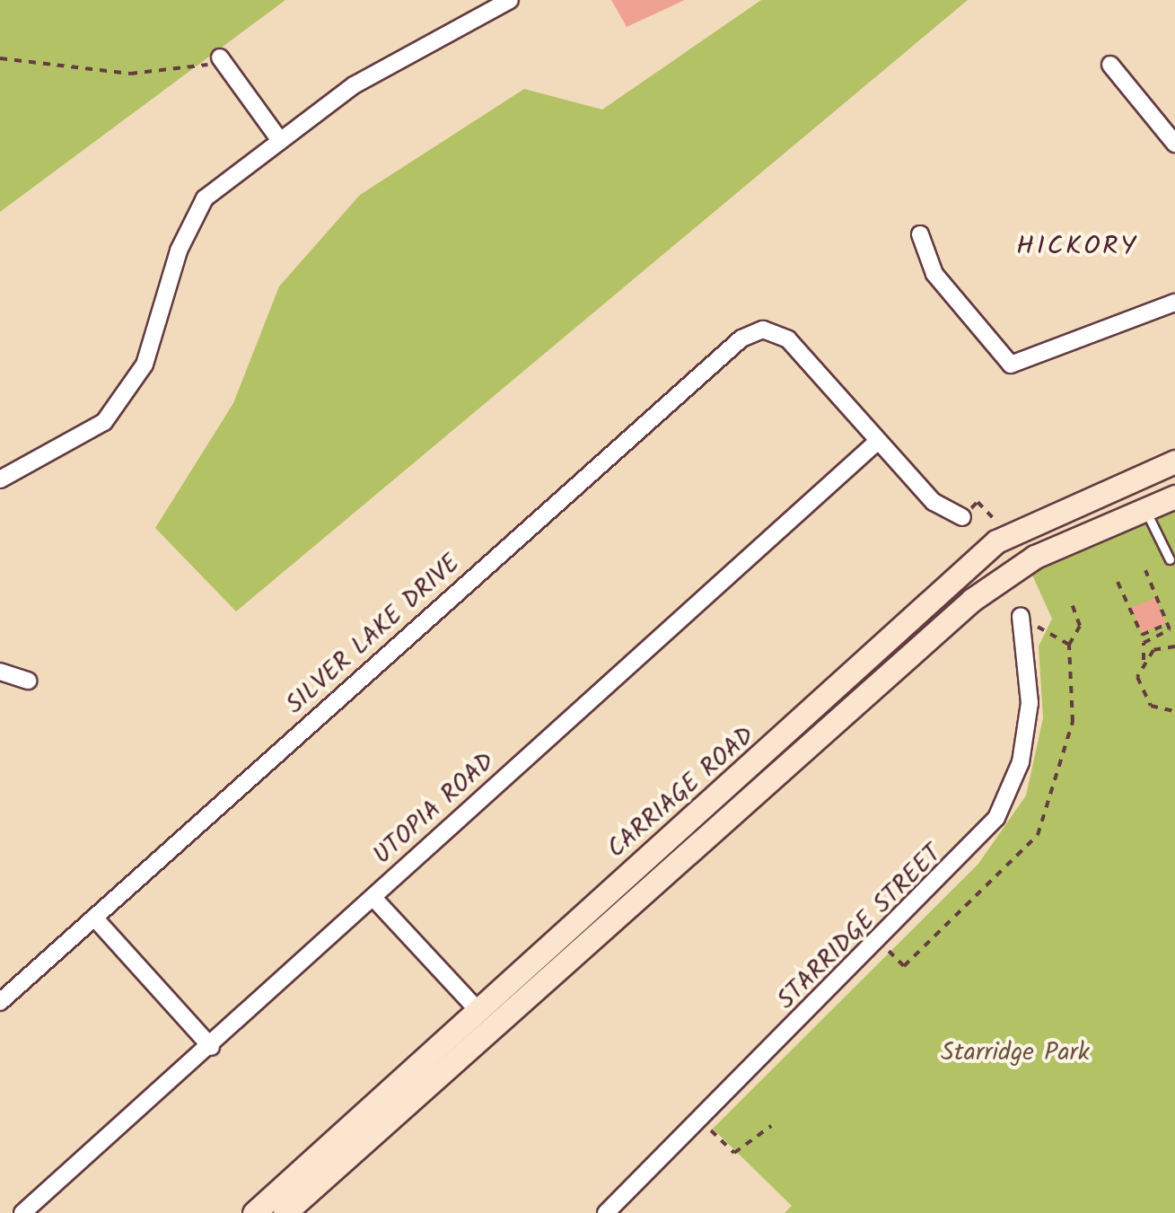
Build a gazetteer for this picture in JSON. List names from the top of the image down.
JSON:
{
  "streets": {
    "street": [
      "SILVER LAKE DRIVE",
      "CARRIAGE ROAD",
      "UTOPIA ROAD",
      "STARRIDGE STREET"
    ]
  },
  "crossings": [
    ["SILVER LAKE DRIVE", "UTOPIA ROAD"]
  ],
  "districts": ["HICKORY"],
  "parks": ["Starridge Park"]
}
